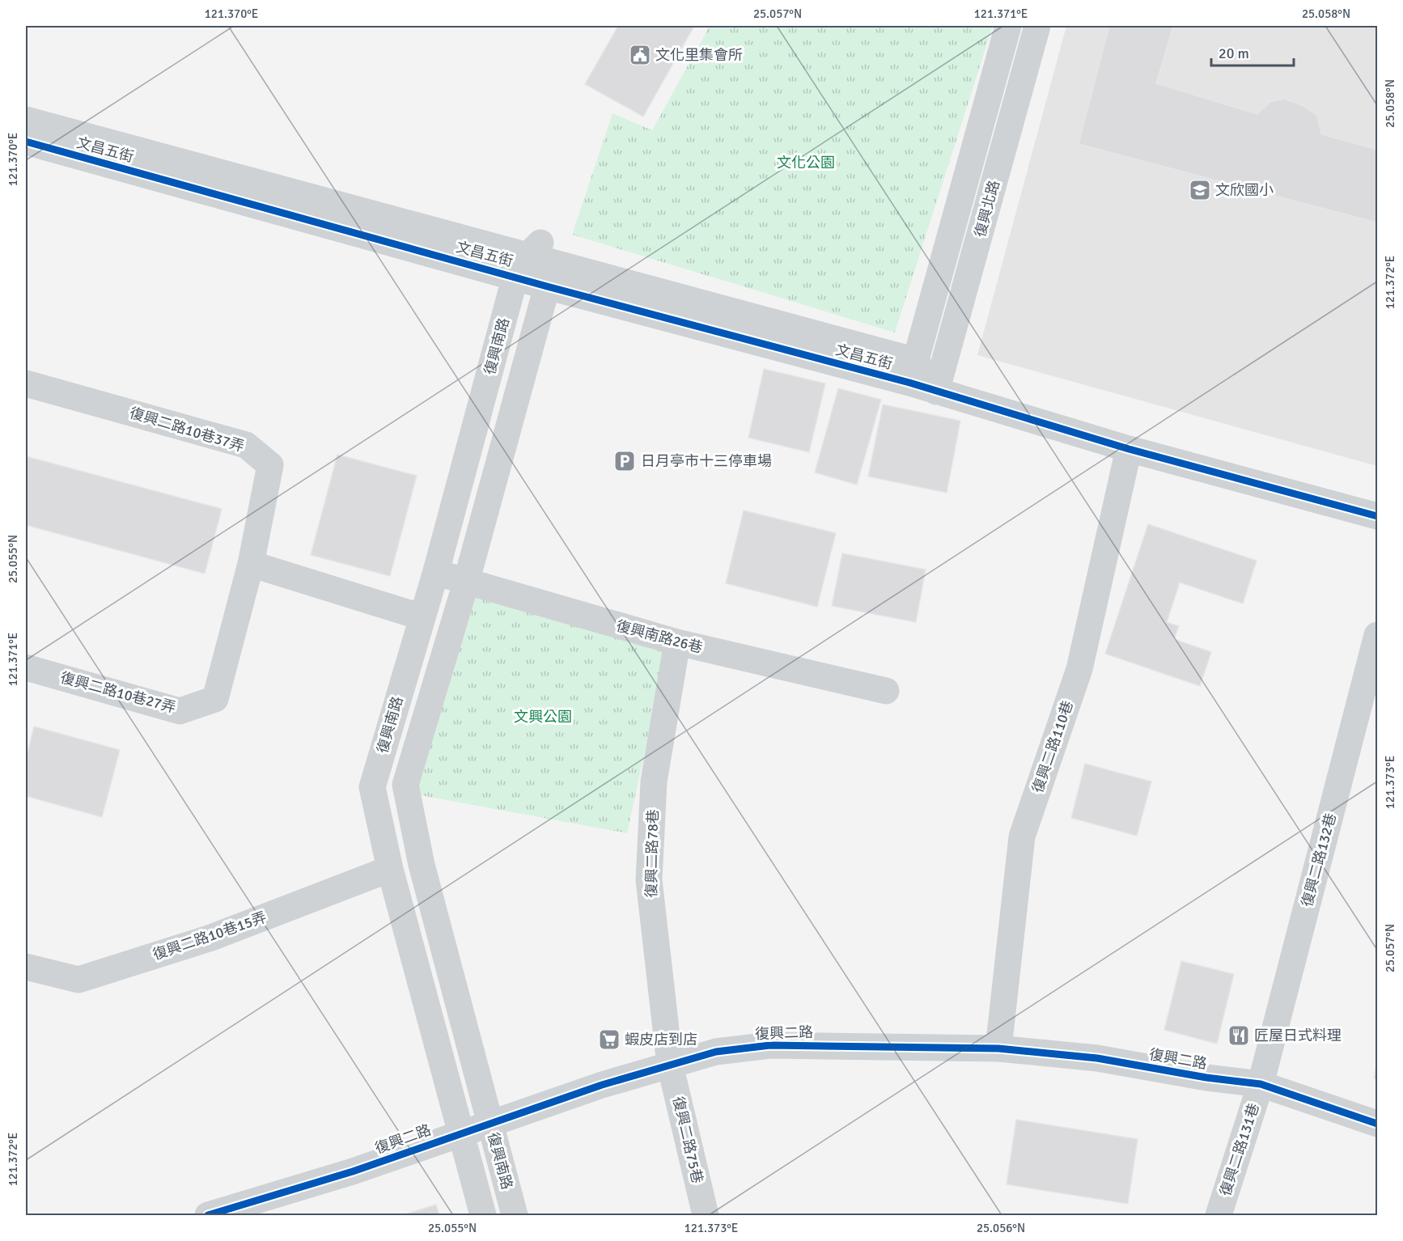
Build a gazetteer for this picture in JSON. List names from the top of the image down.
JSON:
{
  "streets": {
    "street": [
      "文昌五街",
      "復興北路",
      "復興南路",
      "復興二路10巷37弄",
      "復興南路26巷",
      "復興二路10巷27弄",
      "復興二路110巷",
      "復興二路78巷",
      "復興二路132巷",
      "復興二路10巷15弄",
      "復興二路",
      "復興二路75巷",
      "復興二路131巷"
    ]
  },
  "crossings": [
    ["文昌五街", "復興北路"],
    ["文昌五街", "復興南路"],
    ["復興南路", "復興南路26巷"],
    ["復興南路", "復興二路10巷15弄"],
    ["復興南路", "復興二路"],
    ["復興二路10巷37弄", "復興二路10巷27弄"],
    ["復興南路26巷", "復興二路78巷"],
    ["復興二路110巷", "復興二路"],
    ["復興二路78巷", "復興二路"],
    ["復興二路78巷", "復興二路75巷"],
    ["復興二路132巷", "復興二路"],
    ["復興二路132巷", "復興二路131巷"],
    ["復興二路", "復興二路75巷"],
    ["復興二路", "復興二路131巷"]
  ],
  "parks": ["文化公園", "文興公園"],
  "places": {
    "public building": ["文化里集會所"],
    "school or university": ["文欣國小"],
    "parking": ["日月亭市十三停車場"],
    "restaurant": ["匠屋日式料理"],
    "supermarket": ["蝦皮店到店"]
  },
  "scale_bar": "20 m",
  "coordinates": [
    "121.370°E",
    "25.057°N",
    "121.371°E",
    "25.058°N",
    "121.372°E",
    "25.055°N",
    "121.373°E",
    "25.056°N"
  ]
}
